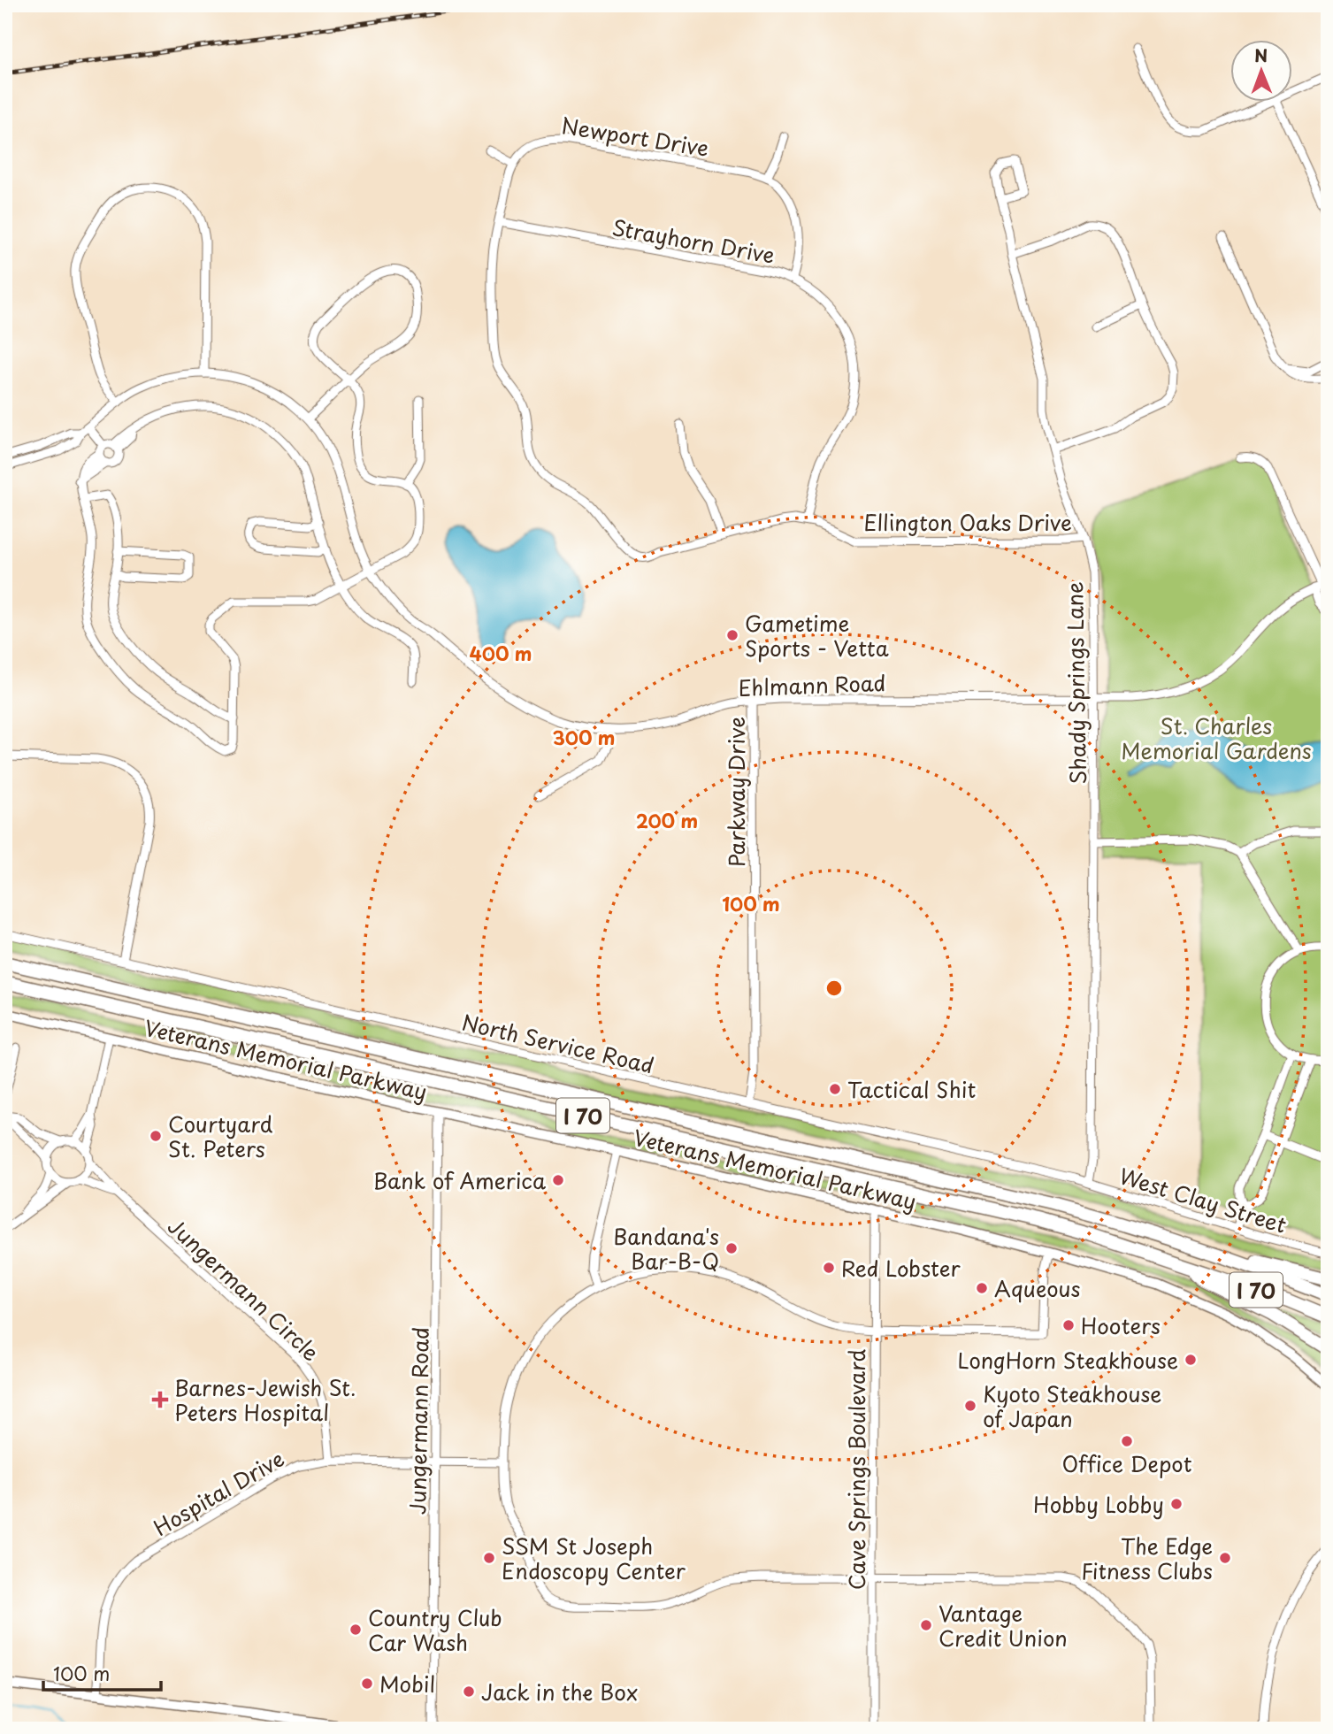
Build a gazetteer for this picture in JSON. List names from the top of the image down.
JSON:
{
  "streets": {
    "highway": ["I 70"],
    "main road": ["Veterans Memorial Parkway"],
    "street": [
      "Newport Drive",
      "Strayhorn Drive",
      "Ellington Oaks Drive",
      "Shady Springs Lane",
      "Ehlmann Road",
      "Parkway Drive",
      "North Service Road",
      "West Clay Street",
      "Jungermann Circle",
      "Jungermann Road",
      "Cave Springs Boulevard",
      "Hospital Drive"
    ]
  },
  "crossings": [
    ["Newport Drive", "Strayhorn Drive"],
    ["Strayhorn Drive", "Ellington Oaks Drive"],
    ["Ellington Oaks Drive", "Shady Springs Lane"],
    ["Shady Springs Lane", "Ehlmann Road"],
    ["Shady Springs Lane", "North Service Road"],
    ["Ehlmann Road", "Parkway Drive"],
    ["Parkway Drive", "North Service Road"],
    ["North Service Road", "West Clay Street"],
    ["Veterans Memorial Parkway", "Jungermann Road"],
    ["Veterans Memorial Parkway", "Cave Springs Boulevard"],
    ["Jungermann Circle", "Hospital Drive"],
    ["Jungermann Road", "Hospital Drive"]
  ],
  "parks": ["St. Charles Memorial Gardens"],
  "places": {
    "other": [
      "Gametime Sports - Vetta",
      "Tactical Shit",
      "Courtyard St. Peters",
      "Bank of America",
      "Bandana's Bar-B-Q",
      "Red Lobster",
      "Aqueous",
      "Hooters",
      "LongHorn Steakhouse",
      "Kyoto Steakhouse of Japan",
      "Office Depot",
      "Hobby Lobby",
      "SSM St Joseph Endoscopy Center",
      "The Edge Fitness Clubs",
      "Vantage Credit Union",
      "Country Club Car Wash",
      "Mobil",
      "Jack in the Box"
    ],
    "health": ["Barnes-Jewish St. Peters Hospital"]
  },
  "scale_bar": "100 m",
  "north": "top",
  "rings": [
    "400 m",
    "300 m",
    "200 m",
    "100 m"
  ]
}
